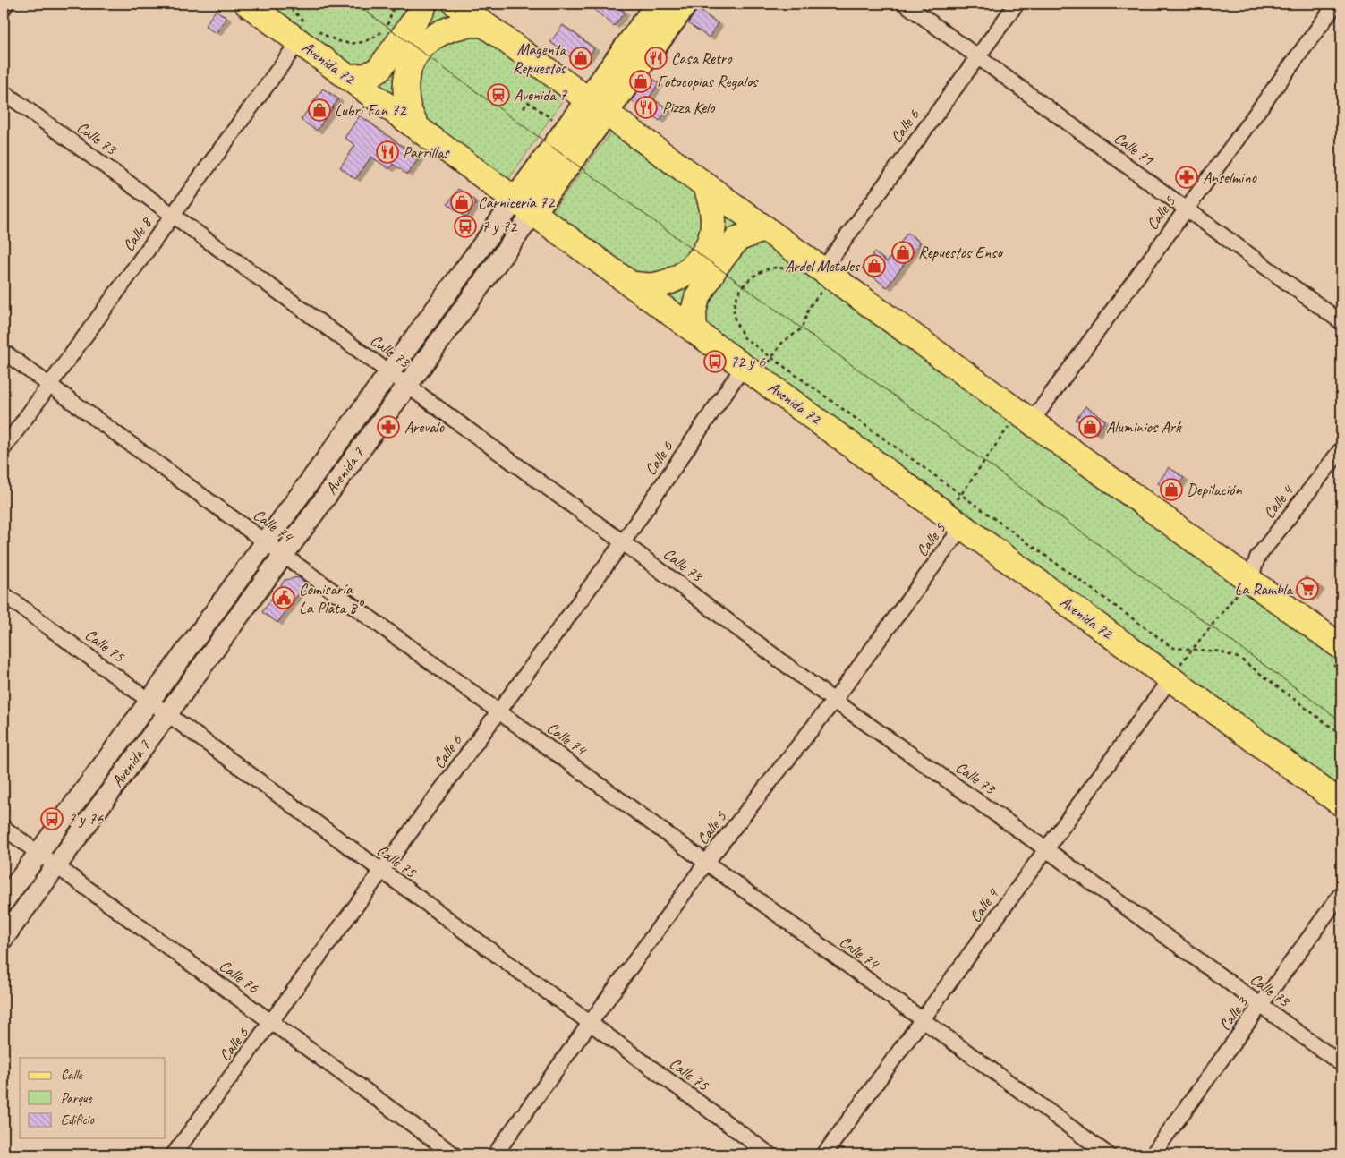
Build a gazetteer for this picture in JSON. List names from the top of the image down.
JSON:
{
  "streets": {
    "highway": ["Avenida 72"],
    "main road": ["Avenida 7"],
    "street": [
      "Calle 6",
      "Calle 73",
      "Calle 71",
      "Calle 5",
      "Calle 8",
      "Calle 4",
      "Calle 74",
      "Calle 75",
      "Calle 76",
      "Calle 3"
    ]
  },
  "crossings": [
    ["Avenida 72", "Calle 6"],
    ["Avenida 72", "Calle 5"],
    ["Avenida 72", "Calle 8"],
    ["Avenida 72", "Avenida 7"],
    ["Avenida 72", "Calle 4"],
    ["Calle 6", "Calle 73"],
    ["Calle 6", "Calle 71"],
    ["Calle 6", "Calle 74"],
    ["Calle 6", "Calle 75"],
    ["Calle 6", "Calle 76"],
    ["Calle 73", "Calle 5"],
    ["Calle 73", "Calle 8"],
    ["Calle 73", "Avenida 7"],
    ["Calle 73", "Calle 4"],
    ["Calle 73", "Calle 3"],
    ["Calle 71", "Calle 5"],
    ["Calle 5", "Calle 74"],
    ["Calle 5", "Calle 75"],
    ["Calle 8", "Calle 74"],
    ["Avenida 7", "Calle 74"],
    ["Avenida 7", "Calle 75"],
    ["Avenida 7", "Calle 76"],
    ["Calle 4", "Calle 74"]
  ],
  "places": {
    "shop": [
      "Magenta Repuestos",
      "Fotocopias Regalos",
      "Lubri Fan 72",
      "Carnicería 72",
      "Repuestos Enso",
      "Ardel Metales",
      "Aluminios Ark",
      "Depilación"
    ],
    "restaurant": ["Casa Retro", "Pizza Kelo", "Parrillas"],
    "station": ["Avenida 7"],
    "pharmacy": ["Anselmino", "Arevalo"],
    "bus stop": ["7 y 72", "72 y 6", "7 y 76"],
    "supermarket": ["La Rambla"],
    "public building": ["Comisaría La Plata 8°"]
  },
  "legend": ["Calle", "Parque", "Edificio"]
}
